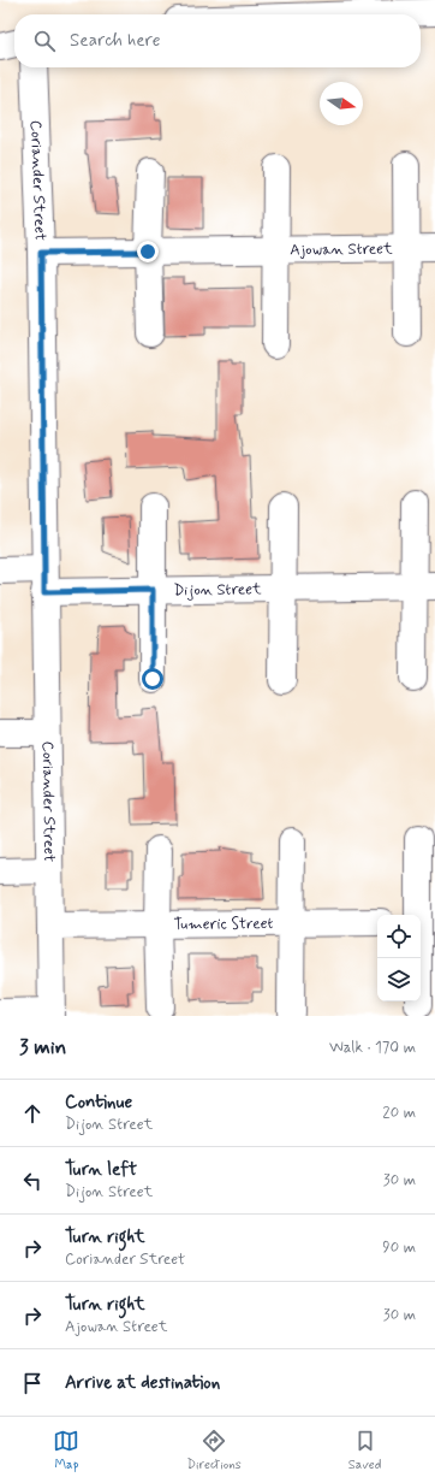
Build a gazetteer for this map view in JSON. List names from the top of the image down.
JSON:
{
  "streets": {
    "street": [
      "Coriander Street",
      "Ajowan Street",
      "Dijon Street",
      "Tumeric Street"
    ]
  },
  "crossings": [
    ["Coriander Street", "Ajowan Street"],
    ["Coriander Street", "Dijon Street"],
    ["Coriander Street", "Tumeric Street"]
  ],
  "north": "right",
  "page": {
    "search": "Search here",
    "heading": ["3 min", "Walk · 170 m"],
    "list": [
      ["Continue", "Dijon Street", "20 m"],
      ["Turn left", "Dijon Street", "30 m"],
      ["Turn right", "Coriander Street", "90 m"],
      ["Turn right", "Ajowan Street", "30 m"],
      "Arrive at destination"
    ],
    "nav": ["Map", "Directions", "Saved"]
  }
}
